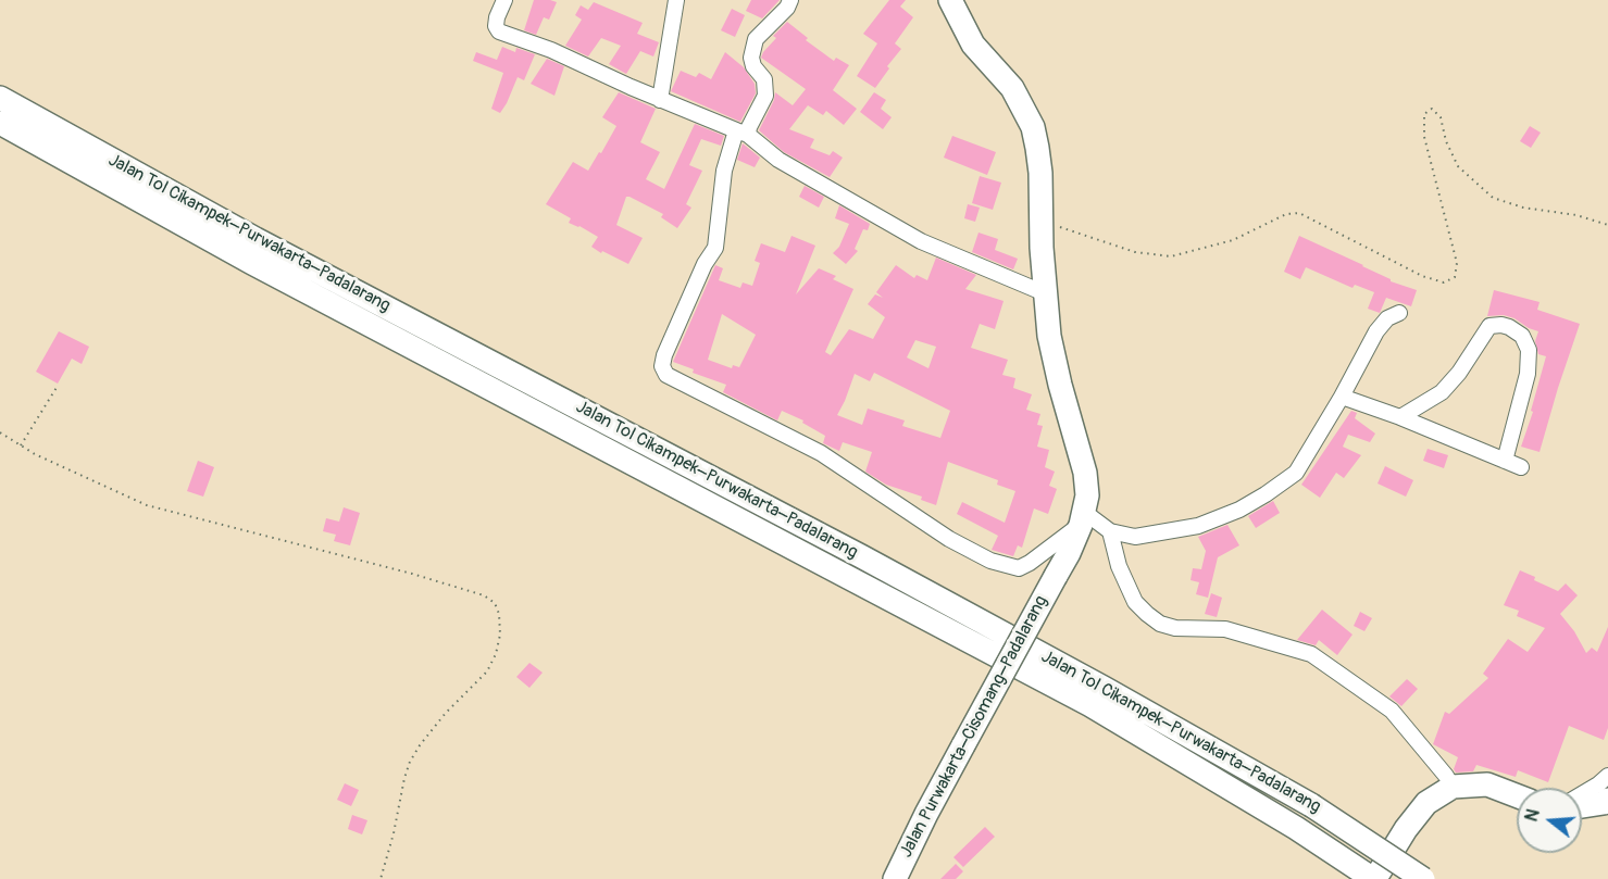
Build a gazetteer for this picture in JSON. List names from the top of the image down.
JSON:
{
  "streets": {
    "highway": ["Jalan Tol Cikampek–Purwakarta–Padalarang", "Jalan Purwakarta–Cisomang–Padalarang"]
  },
  "north": "left"
}
